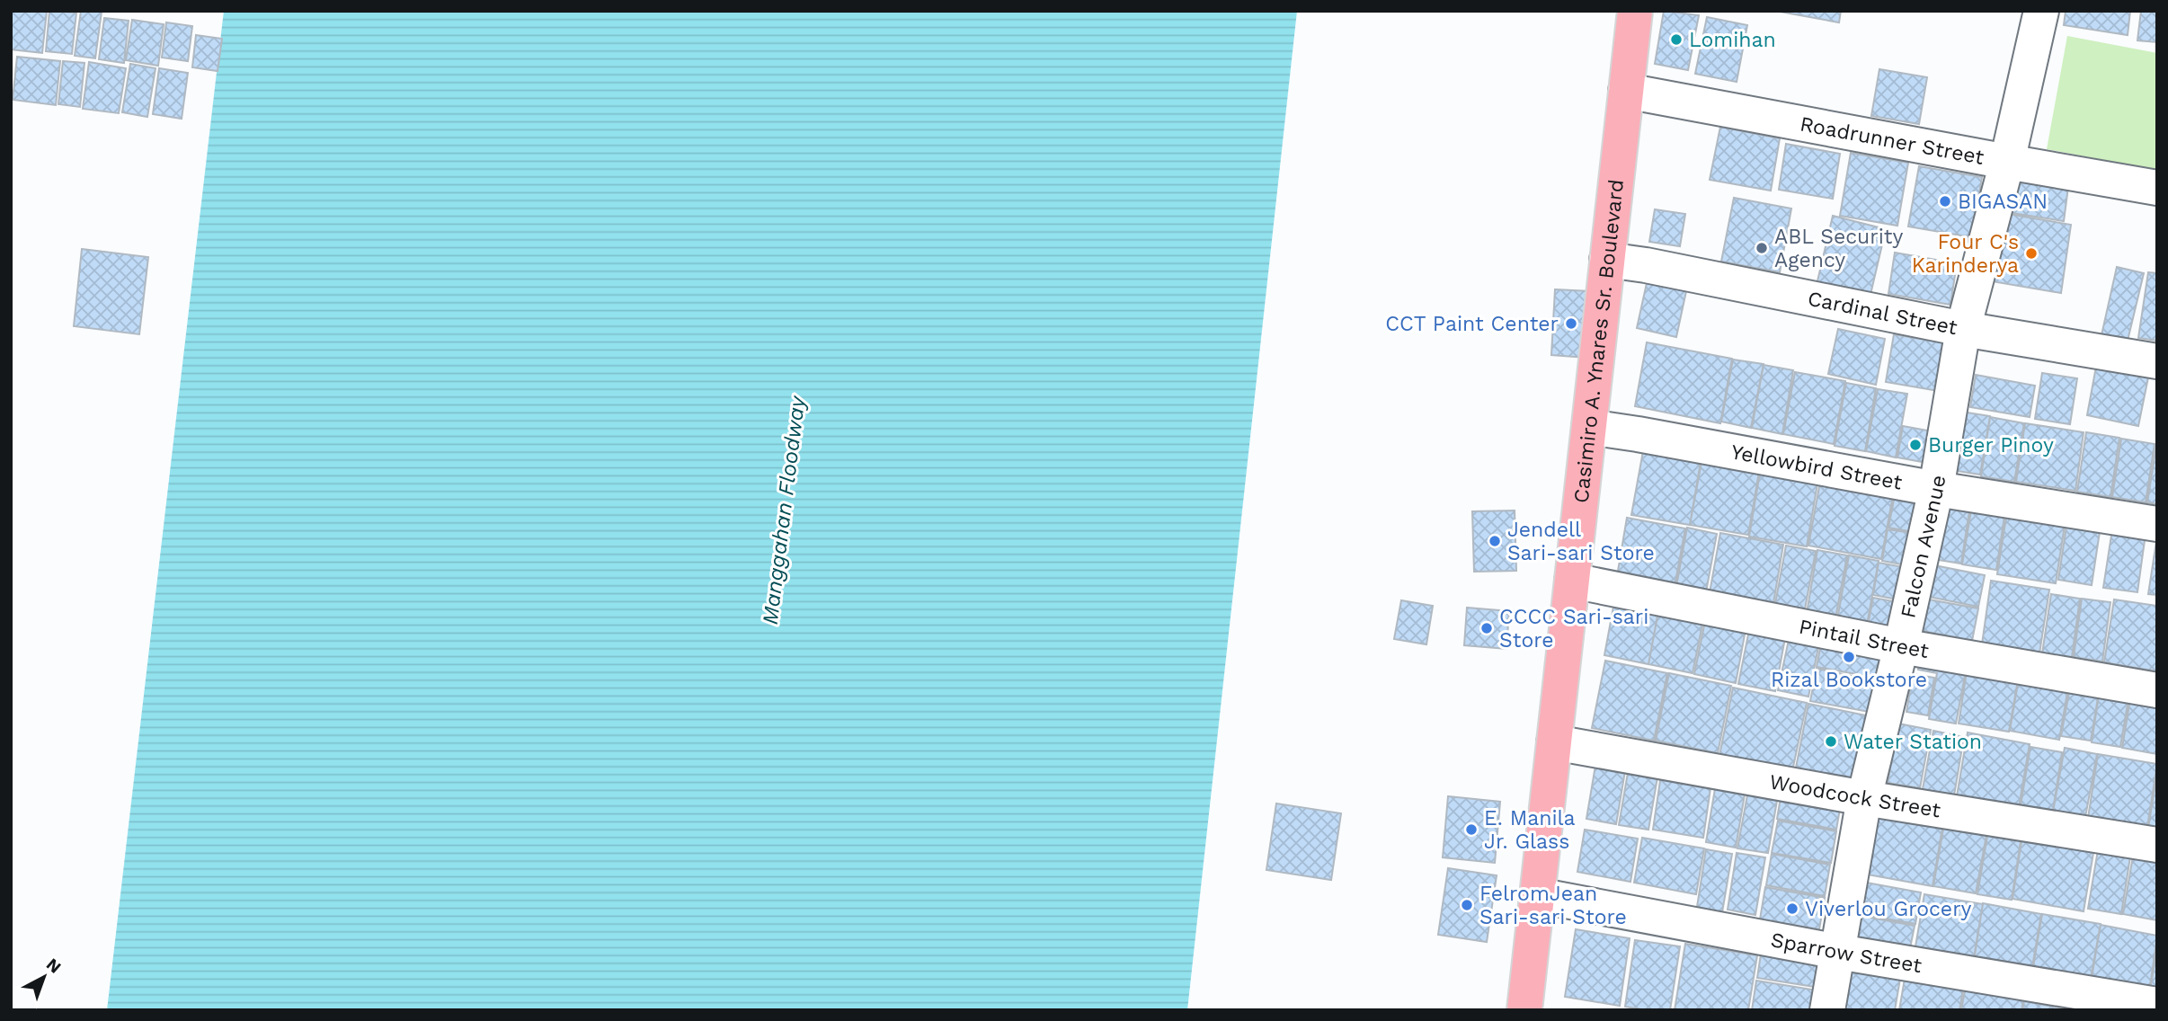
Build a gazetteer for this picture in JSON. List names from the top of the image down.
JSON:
{
  "streets": {
    "main road": ["Casimiro A. Ynares Sr. Boulevard"],
    "street": [
      "Roadrunner Street",
      "Cardinal Street",
      "Yellowbird Street",
      "Falcon Avenue",
      "Pintail Street",
      "Woodcock Street",
      "Sparrow Street"
    ]
  },
  "crossings": [
    ["Roadrunner Street", "Casimiro A. Ynares Sr. Boulevard"],
    ["Roadrunner Street", "Falcon Avenue"],
    ["Cardinal Street", "Casimiro A. Ynares Sr. Boulevard"],
    ["Cardinal Street", "Falcon Avenue"],
    ["Casimiro A. Ynares Sr. Boulevard", "Yellowbird Street"],
    ["Casimiro A. Ynares Sr. Boulevard", "Pintail Street"],
    ["Casimiro A. Ynares Sr. Boulevard", "Woodcock Street"],
    ["Casimiro A. Ynares Sr. Boulevard", "Sparrow Street"],
    ["Yellowbird Street", "Falcon Avenue"],
    ["Falcon Avenue", "Pintail Street"],
    ["Falcon Avenue", "Woodcock Street"],
    ["Falcon Avenue", "Sparrow Street"]
  ],
  "water": ["Manggahan Floodway"],
  "places": [
    "Lomihan",
    "BIGASAN",
    "ABL Security Agency",
    "Four C's Karinderya",
    "CCT Paint Center",
    "Burger Pinoy",
    "Jendell Sari-sari Store",
    "CCCC Sari-sari Store",
    "Rizal Bookstore",
    "Water Station",
    "E. Manila Jr. Glass",
    "FelromJean Sari-sari Store",
    "Viverlou Grocery"
  ],
  "north": "top right"
}
